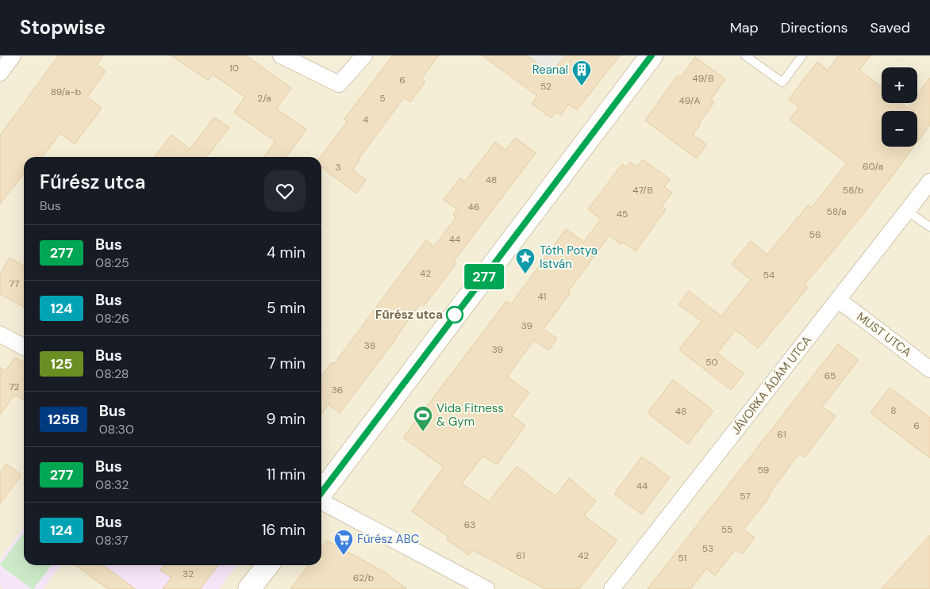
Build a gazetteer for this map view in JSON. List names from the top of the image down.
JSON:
{
  "streets": {
    "street": ["MUST UTCA", "JÁVORKA ÁDÁM UTCA"]
  },
  "crossings": [
    ["MUST UTCA", "JÁVORKA ÁDÁM UTCA"]
  ],
  "places": {
    "building": ["Reanal"],
    "place": ["Tóth Potya István"],
    "other": ["Fűrész utca"],
    "sports": ["Vida Fitness & Gym"],
    "supermarket": ["Fűrész ABC"]
  },
  "lines": ["bus line 277"],
  "house_numbers": [
    "10",
    "49/B",
    "6",
    "52",
    "89/a-b",
    "2/a",
    "5",
    "49/A",
    "4",
    "60/a",
    "3",
    "48",
    "47/B",
    "58/b",
    "46",
    "58/a",
    "45",
    "56",
    "44",
    "42",
    "54",
    "77",
    "41",
    "39",
    "38",
    "39",
    "50",
    "65",
    "72",
    "36",
    "8",
    "48",
    "6",
    "61",
    "59",
    "44",
    "57",
    "63",
    "55",
    "53",
    "61",
    "42",
    "51",
    "32",
    "62/b"
  ],
  "page": {
    "header": "Stopwise",
    "nav": ["Map", "Directions", "Saved"],
    "on_map": "277",
    "map_buttons": ["+", "−"],
    "heading": ["Fűrész utca", "Bus"],
    "list": [
      {
        "mark": "277",
        "name": "Bus",
        "note": "08:25",
        "value": "4 min"
      },
      {
        "mark": "124",
        "name": "Bus",
        "note": "08:26",
        "value": "5 min"
      },
      {
        "mark": "125",
        "name": "Bus",
        "note": "08:28",
        "value": "7 min"
      },
      {
        "mark": "125B",
        "name": "Bus",
        "note": "08:30",
        "value": "9 min"
      },
      {
        "mark": "277",
        "name": "Bus",
        "note": "08:32",
        "value": "11 min"
      },
      {
        "mark": "124",
        "name": "Bus",
        "note": "08:37",
        "value": "16 min"
      }
    ]
  }
}
